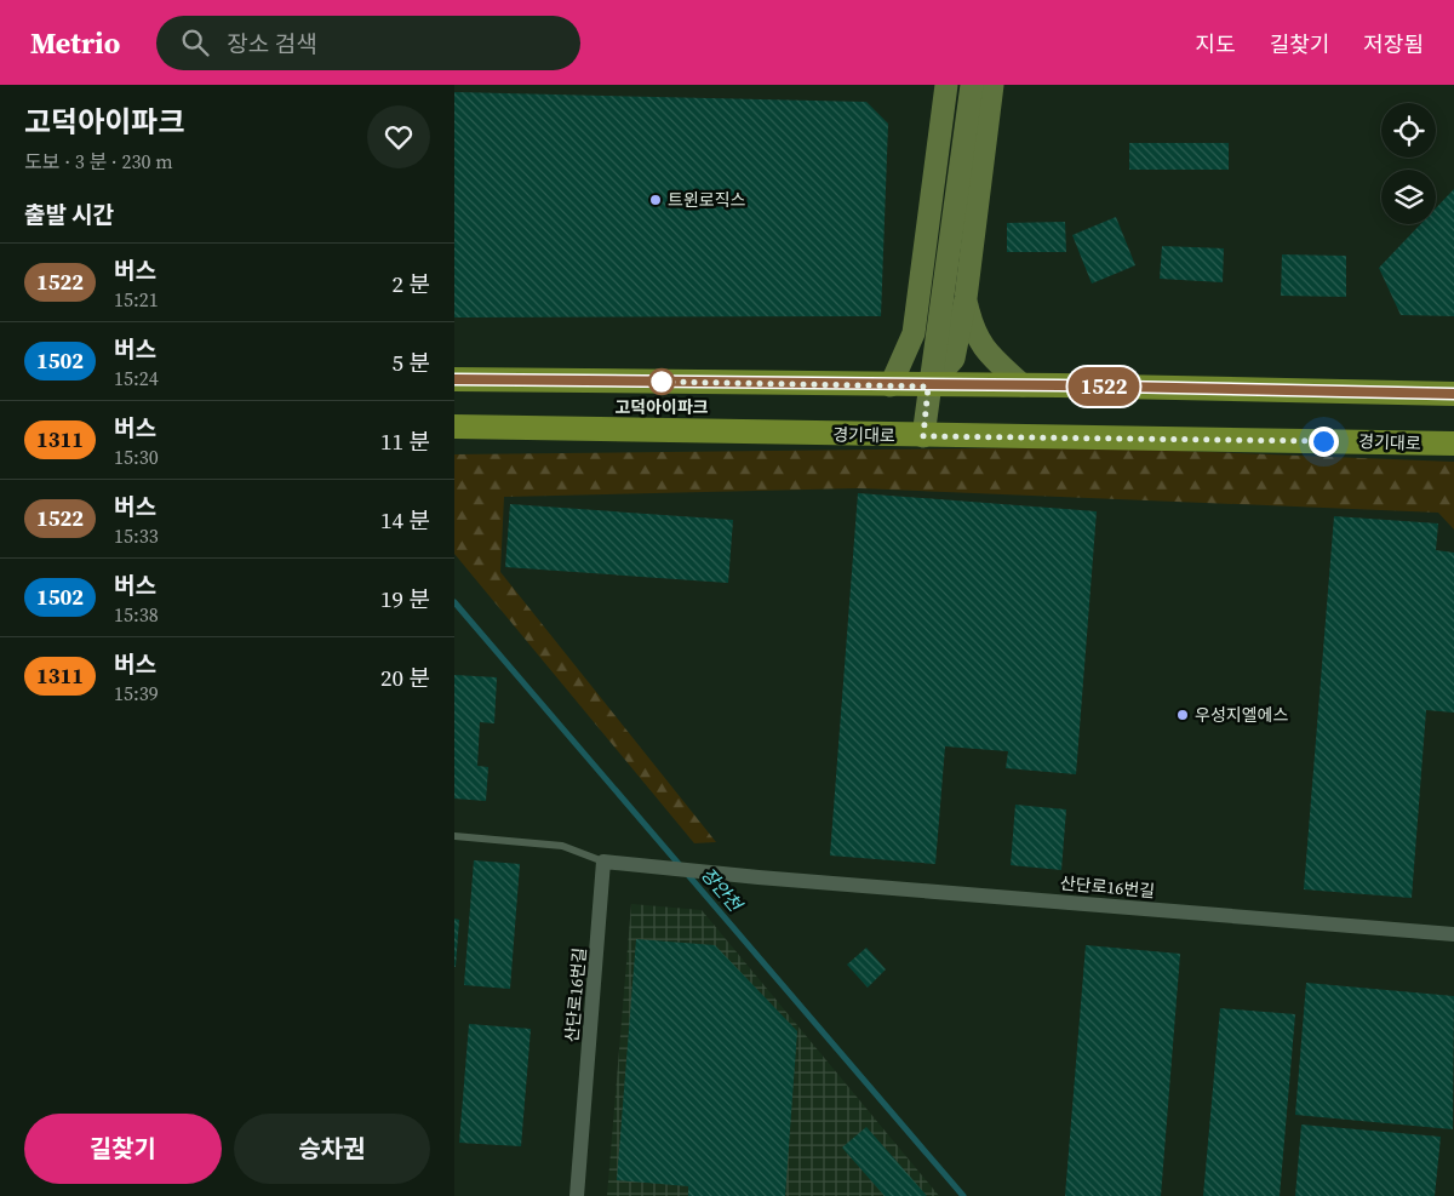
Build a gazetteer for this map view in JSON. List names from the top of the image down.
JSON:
{
  "streets": {
    "main road": ["경기대로"],
    "street": ["산단로16번길"]
  },
  "water": ["장안천"],
  "places": ["트윈로직스", "고덕아이파크", "우성지엘에스"],
  "lines": ["bus line 1522"],
  "page": {
    "header": "Metrio",
    "search": "장소 검색",
    "nav": ["지도", "길찾기", "저장됨"],
    "heading": [
      ["고덕아이파크", "도보 · 3 분 · 230 m"],
      "출발 시간"
    ],
    "on_map": "1522",
    "list": [
      {
        "mark": "1522",
        "name": "버스",
        "note": "15:21",
        "value": "2 분"
      },
      {
        "mark": "1502",
        "name": "버스",
        "note": "15:24",
        "value": "5 분"
      },
      {
        "mark": "1311",
        "name": "버스",
        "note": "15:30",
        "value": "11 분"
      },
      {
        "mark": "1522",
        "name": "버스",
        "note": "15:33",
        "value": "14 분"
      },
      {
        "mark": "1502",
        "name": "버스",
        "note": "15:38",
        "value": "19 분"
      },
      {
        "mark": "1311",
        "name": "버스",
        "note": "15:39",
        "value": "20 분"
      }
    ],
    "buttons": ["길찾기", "승차권"]
  }
}
